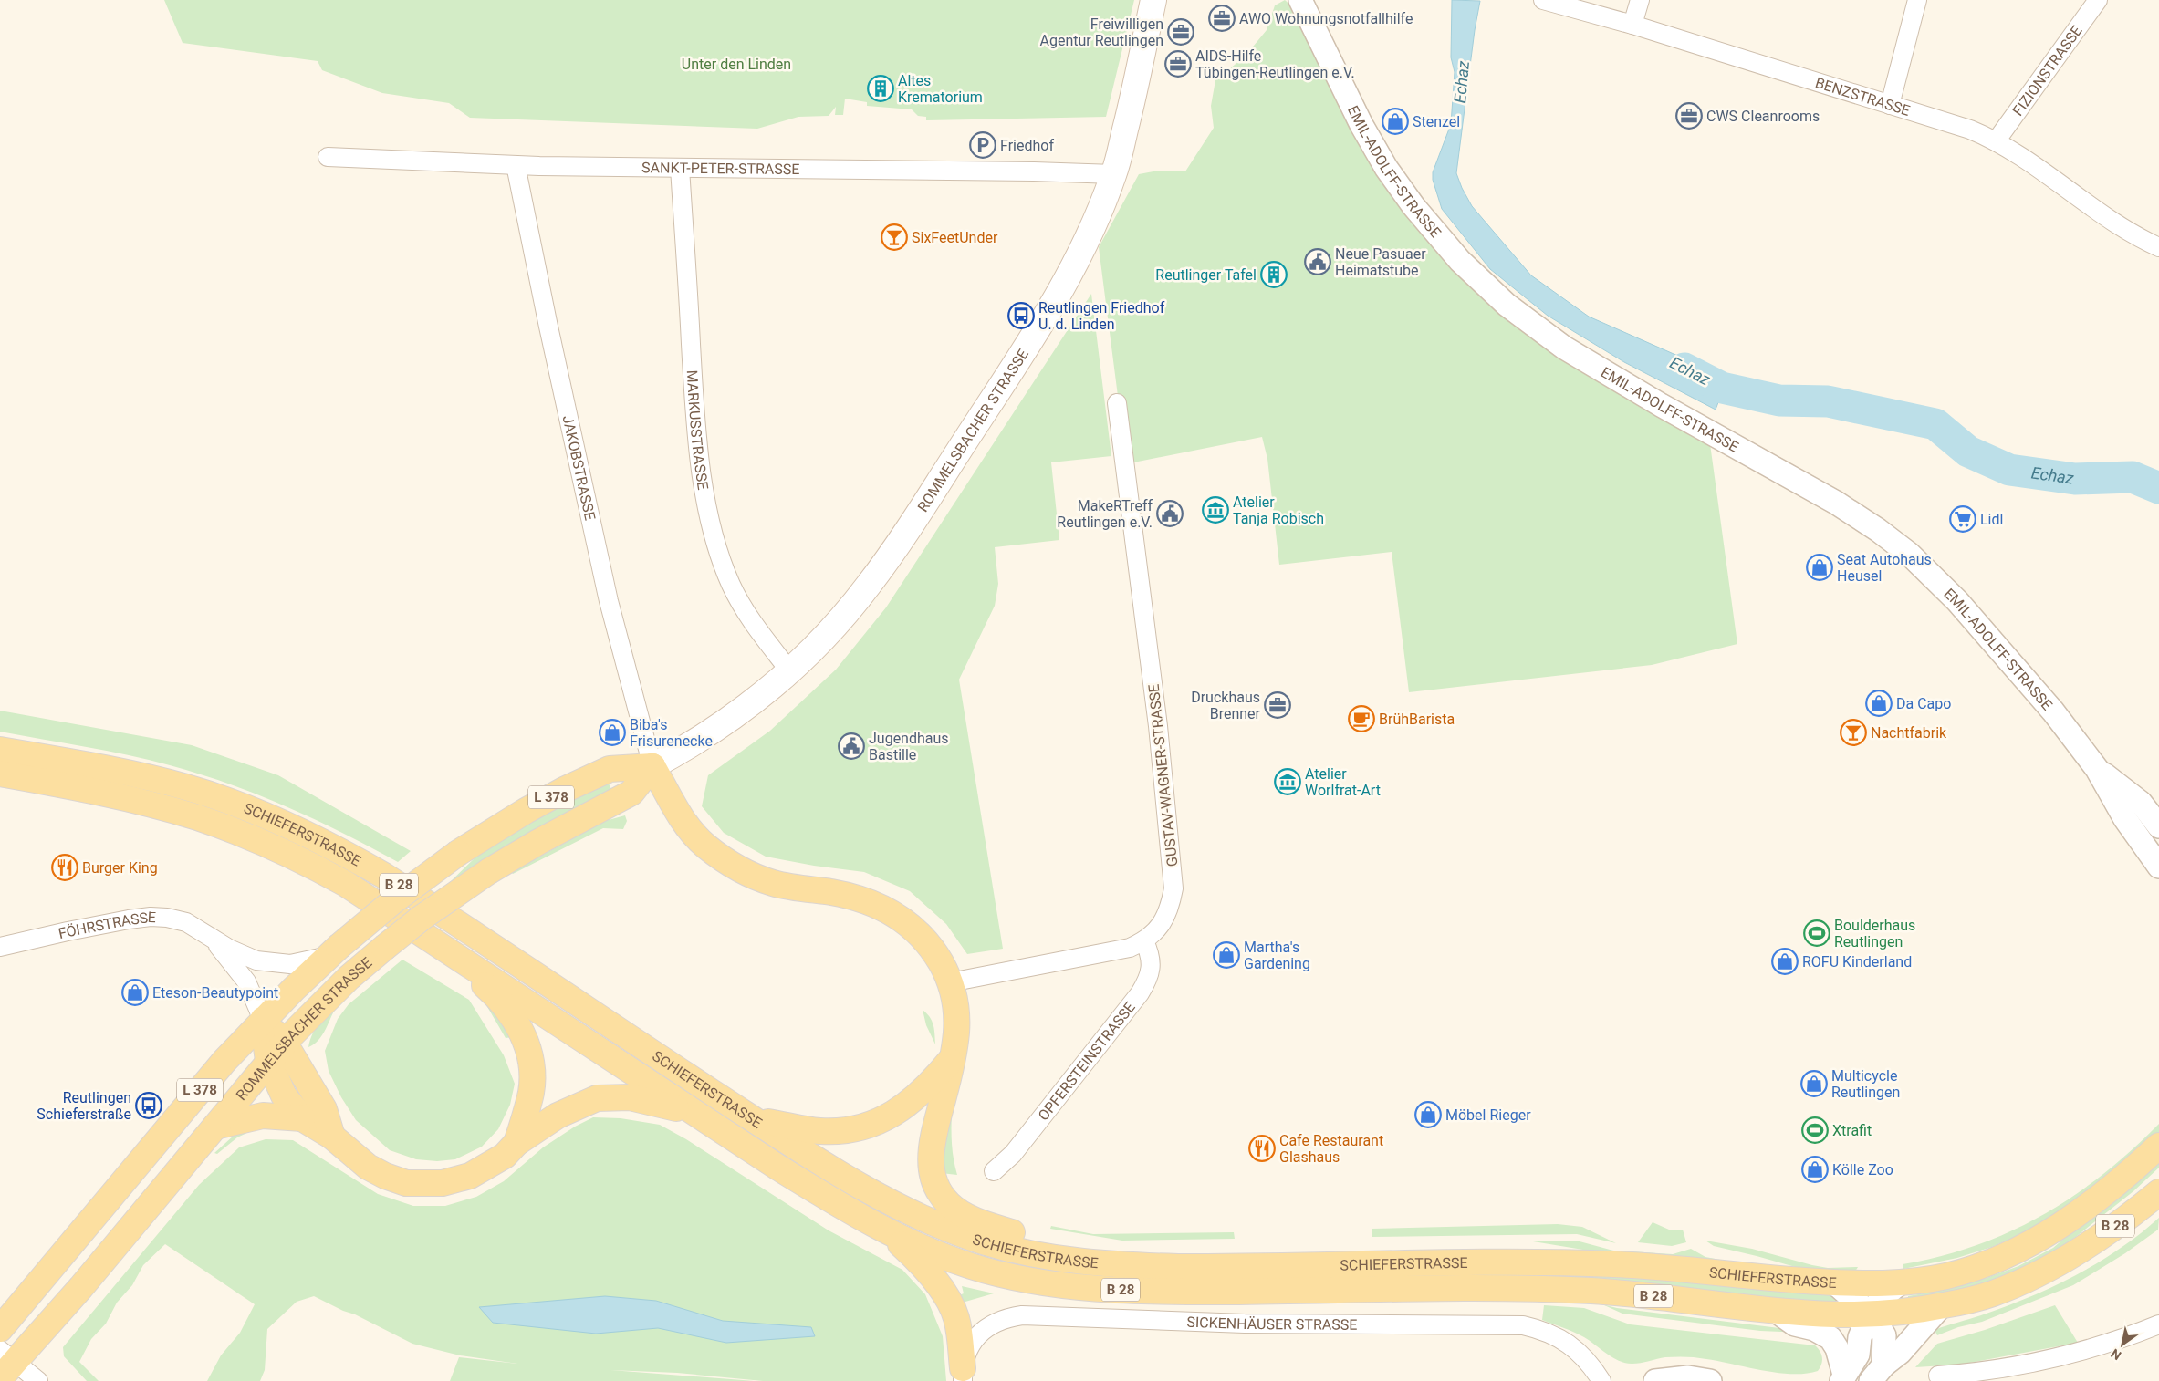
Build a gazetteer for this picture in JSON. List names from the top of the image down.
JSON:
{
  "streets": {
    "main road": [
      "ROMMELSBACHER STRASSE",
      "L 378",
      "SCHIEFERSTRASSE",
      "B 28"
    ],
    "street": [
      "FIZIONSTRASSE",
      "BENZSTRASSE",
      "SANKT-PETER-STRASSE",
      "EMIL-ADOLFF-STRASSE",
      "MARKUSSTRASSE",
      "JAKOBSTRASSE",
      "GUSTAV-WAGNER-STRASSE",
      "FÖHRSTRASSE",
      "OPFERSTEINSTRASSE",
      "SICKENHÄUSER STRASSE"
    ]
  },
  "crossings": [
    ["FIZIONSTRASSE", "BENZSTRASSE"],
    ["SANKT-PETER-STRASSE", "MARKUSSTRASSE"],
    ["SANKT-PETER-STRASSE", "ROMMELSBACHER STRASSE"],
    ["SANKT-PETER-STRASSE", "JAKOBSTRASSE"],
    ["MARKUSSTRASSE", "ROMMELSBACHER STRASSE"],
    ["ROMMELSBACHER STRASSE", "JAKOBSTRASSE"],
    ["ROMMELSBACHER STRASSE", "FÖHRSTRASSE"],
    ["GUSTAV-WAGNER-STRASSE", "OPFERSTEINSTRASSE"]
  ],
  "water": ["Echaz"],
  "parks": ["Unter den Linden"],
  "places": {
    "office": [
      "AWO Wohnungsnotfallhilfe",
      "Freiwilligen Agentur Reutlingen",
      "AIDS-Hilfe Tübingen-Reutlingen e.V.",
      "CWS Cleanrooms",
      "Druckhaus Brenner"
    ],
    "building": ["Altes Krematorium", "Reutlinger Tafel"],
    "shop": [
      "Stenzel",
      "Seat Autohaus Heusel",
      "Da Capo",
      "Biba's Frisurenecke",
      "Martha's Gardening",
      "ROFU Kinderland",
      "Eteson-Beautypoint",
      "Multicycle Reutlingen",
      "Möbel Rieger",
      "Kölle Zoo"
    ],
    "parking": ["Friedhof"],
    "bar": ["SixFeetUnder", "Nachtfabrik"],
    "public building": ["Neue Pasuaer Heimatstube", "MakeRTreff Reutlingen e.V.", "Jugendhaus Bastille"],
    "bus stop": ["Reutlingen Friedhof U. d. Linden", "Reutlingen Schieferstraße"],
    "museum": ["Atelier Tanja Robisch", "Atelier Worlfrat-Art"],
    "supermarket": ["Lidl"],
    "cafe": ["BrühBarista"],
    "restaurant": ["Burger King", "Cafe Restaurant Glashaus"],
    "sports": ["Boulderhaus Reutlingen", "Xtrafit"]
  },
  "north": "bottom left"
}
